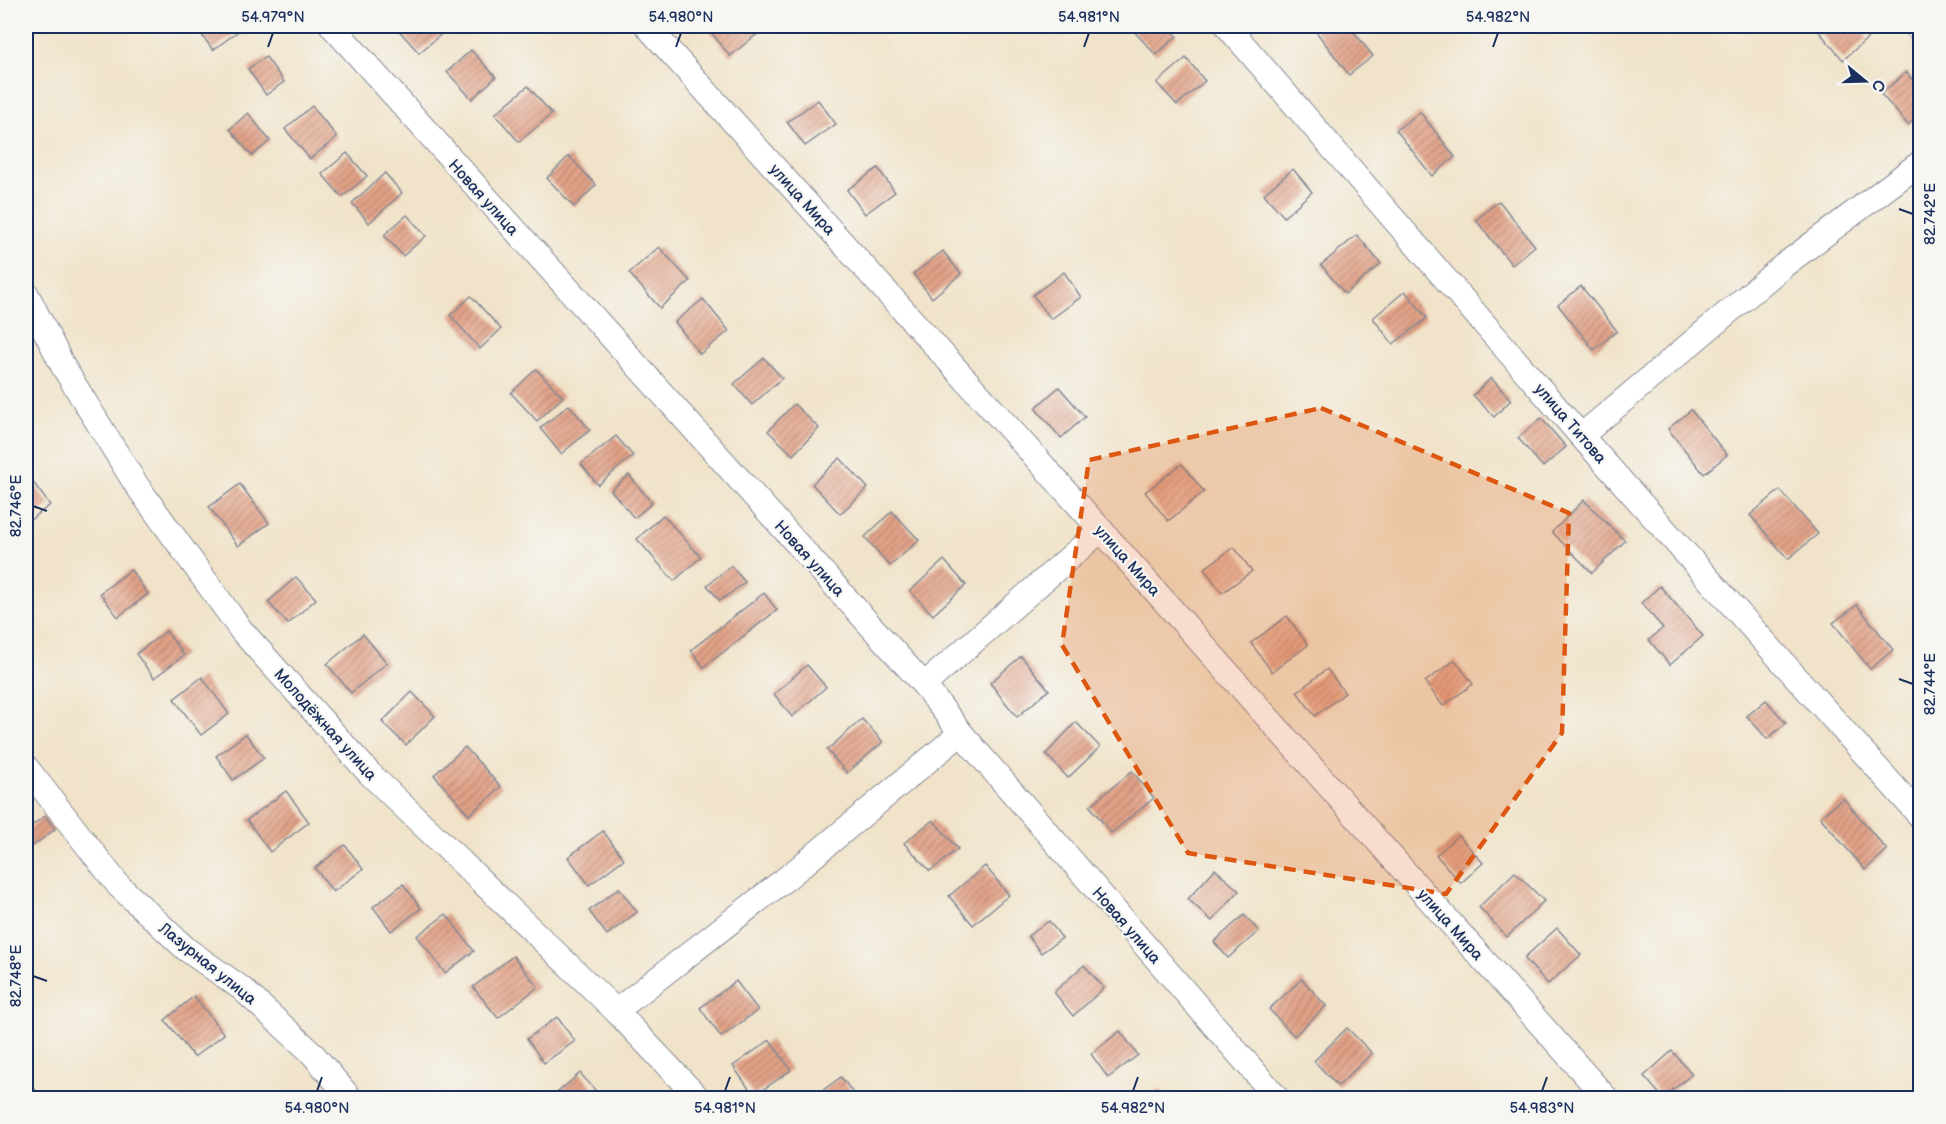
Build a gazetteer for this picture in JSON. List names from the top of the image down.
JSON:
{
  "streets": {
    "street": [
      "Новая улица",
      "улица Мира",
      "улица Титова",
      "Молодёжная улица",
      "Лазурная улица"
    ]
  },
  "north": "right",
  "coordinates": [
    "54.979°N",
    "54.980°N",
    "54.981°N",
    "54.982°N",
    "82.742°E",
    "82.746°E",
    "82.744°E",
    "82.748°E",
    "54.983°N"
  ]
}
